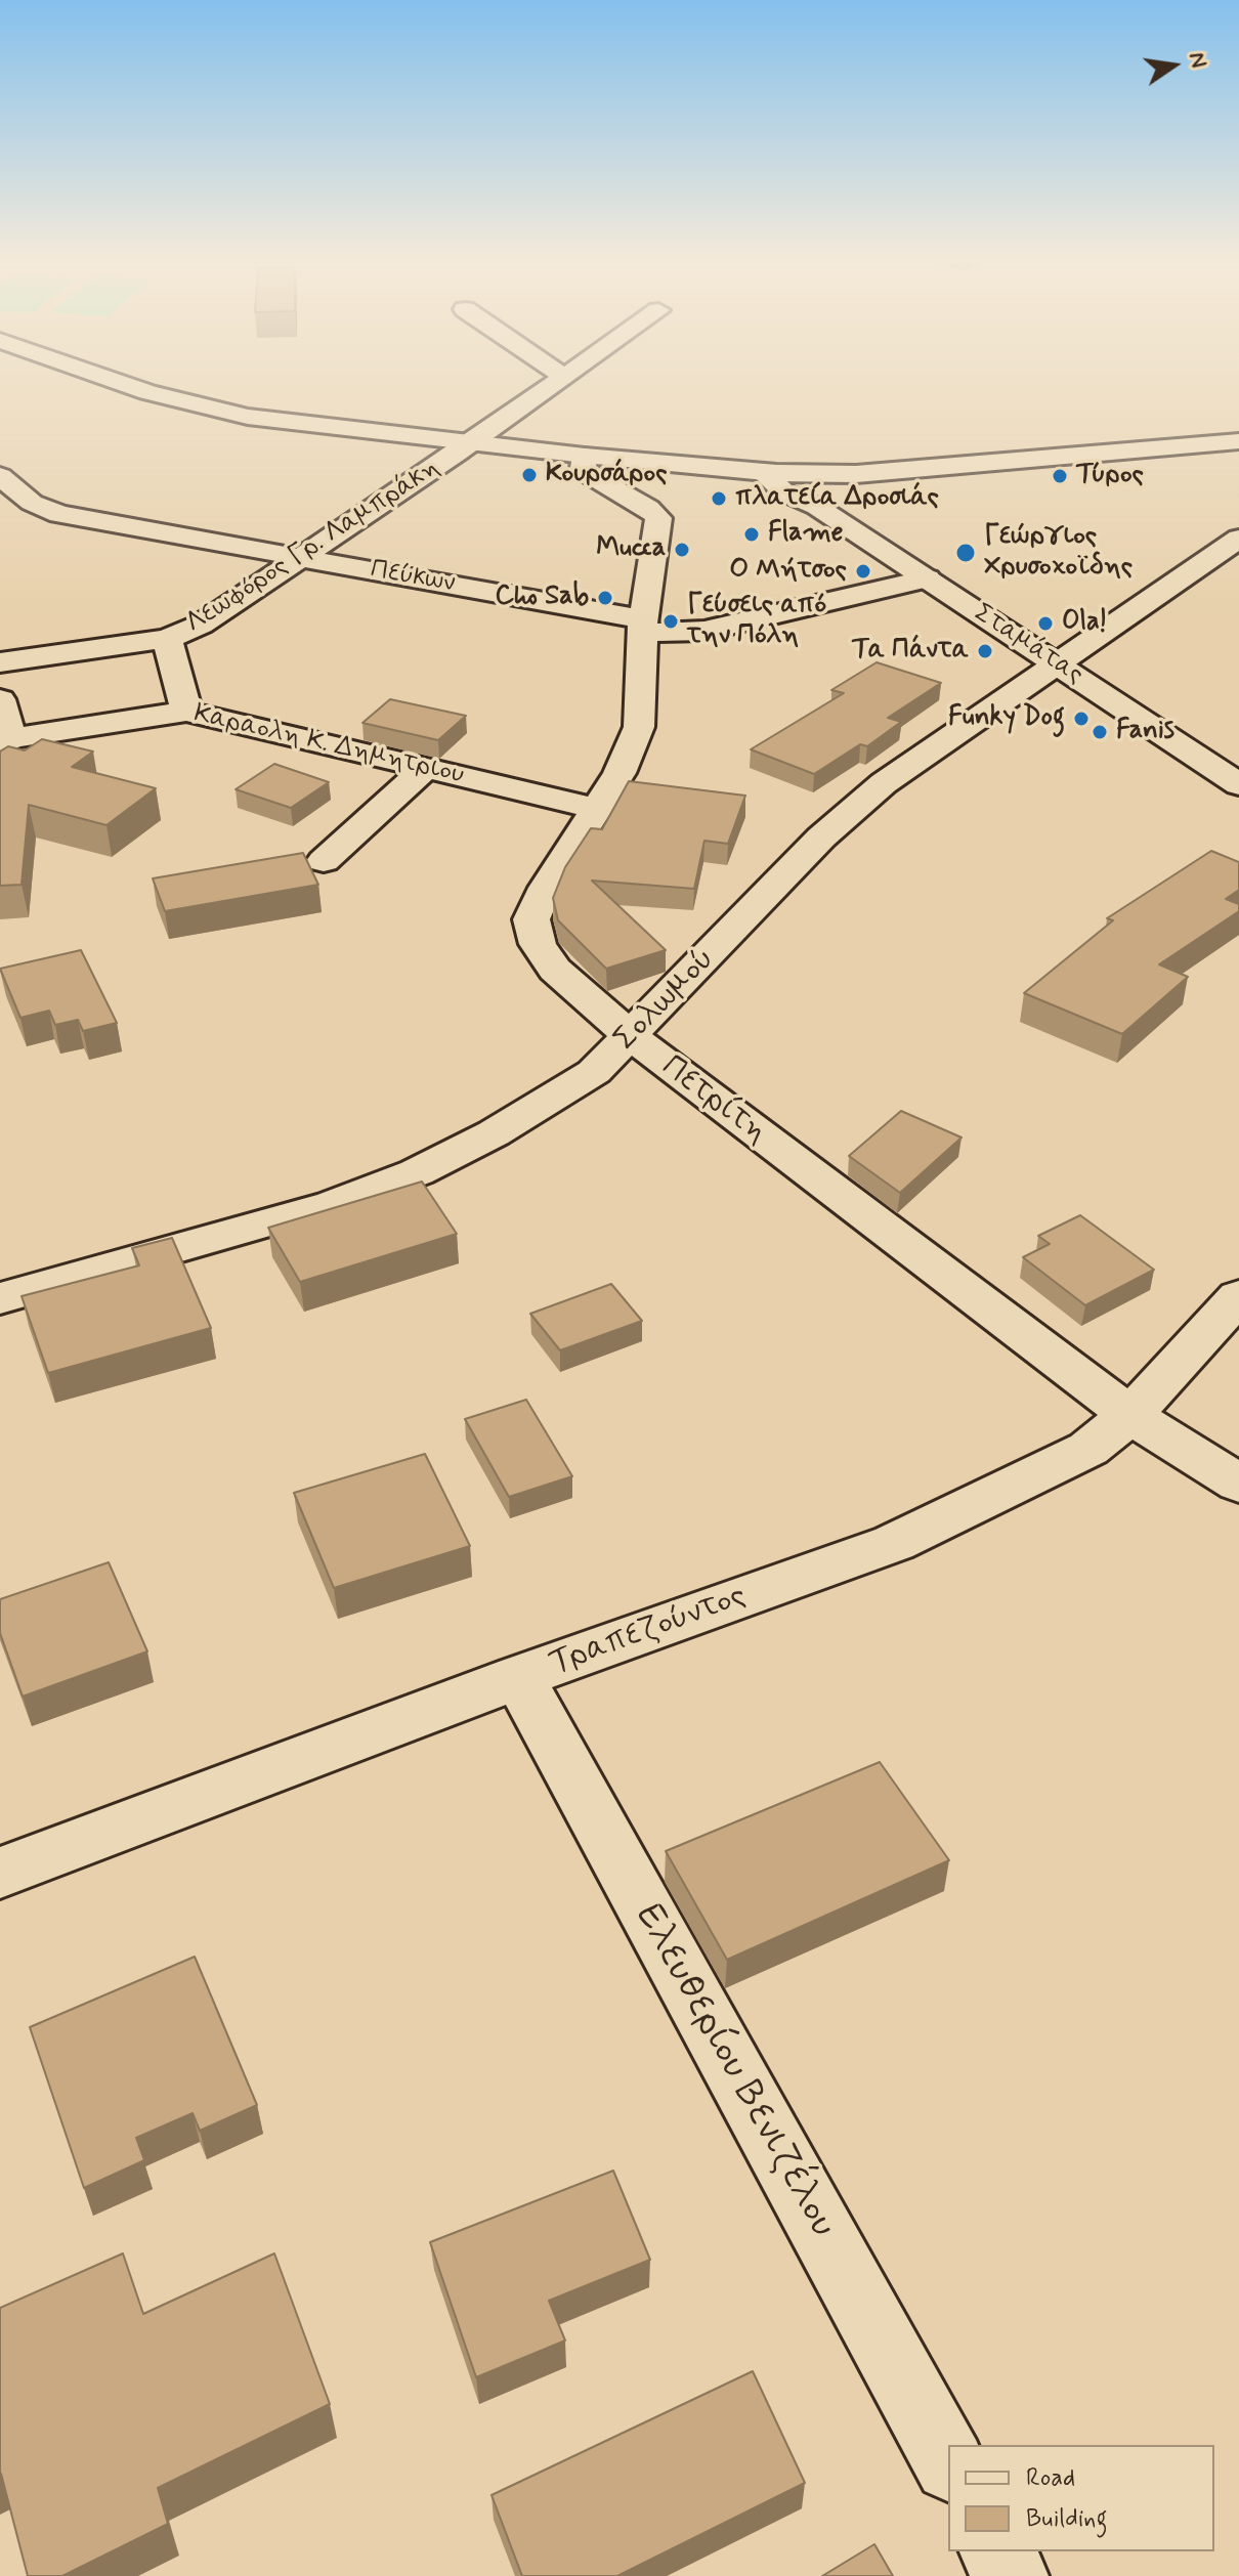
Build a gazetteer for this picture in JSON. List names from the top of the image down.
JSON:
{
  "streets": {
    "street": [
      "Λεωφόρος Γρ. Λαμπράκη",
      "Πεύκων",
      "Σταμάτας",
      "Καραολη Κ. Δημητριου",
      "Σολωμού",
      "Πετρίτη",
      "Τραπεζούντος",
      "Ελευθερίου Βενιζέλου"
    ]
  },
  "crossings": [
    ["Λεωφόρος Γρ. Λαμπράκη", "Πεύκων"],
    ["Πεύκων", "Σταμάτας"],
    ["Πεύκων", "Πετρίτη"],
    ["Σταμάτας", "Σολωμού"],
    ["Καραολη Κ. Δημητριου", "Πετρίτη"],
    ["Σολωμού", "Πετρίτη"],
    ["Πετρίτη", "Τραπεζούντος"],
    ["Τραπεζούντος", "Ελευθερίου Βενιζέλου"]
  ],
  "places": [
    "Κουρσάρος",
    "Τύρος",
    "πλατεία Δροσιάς",
    "Flame",
    "Mucca",
    "Γεώργιος Χρυσοχοϊδης",
    "Ο Μήτσος",
    "Cho Sab",
    "Γεύσεις από την Πόλη",
    "Ola!",
    "Τα Πάντα",
    "Funky Dog",
    "Fanis"
  ],
  "legend": ["Road", "Building"],
  "north": "right"
}
